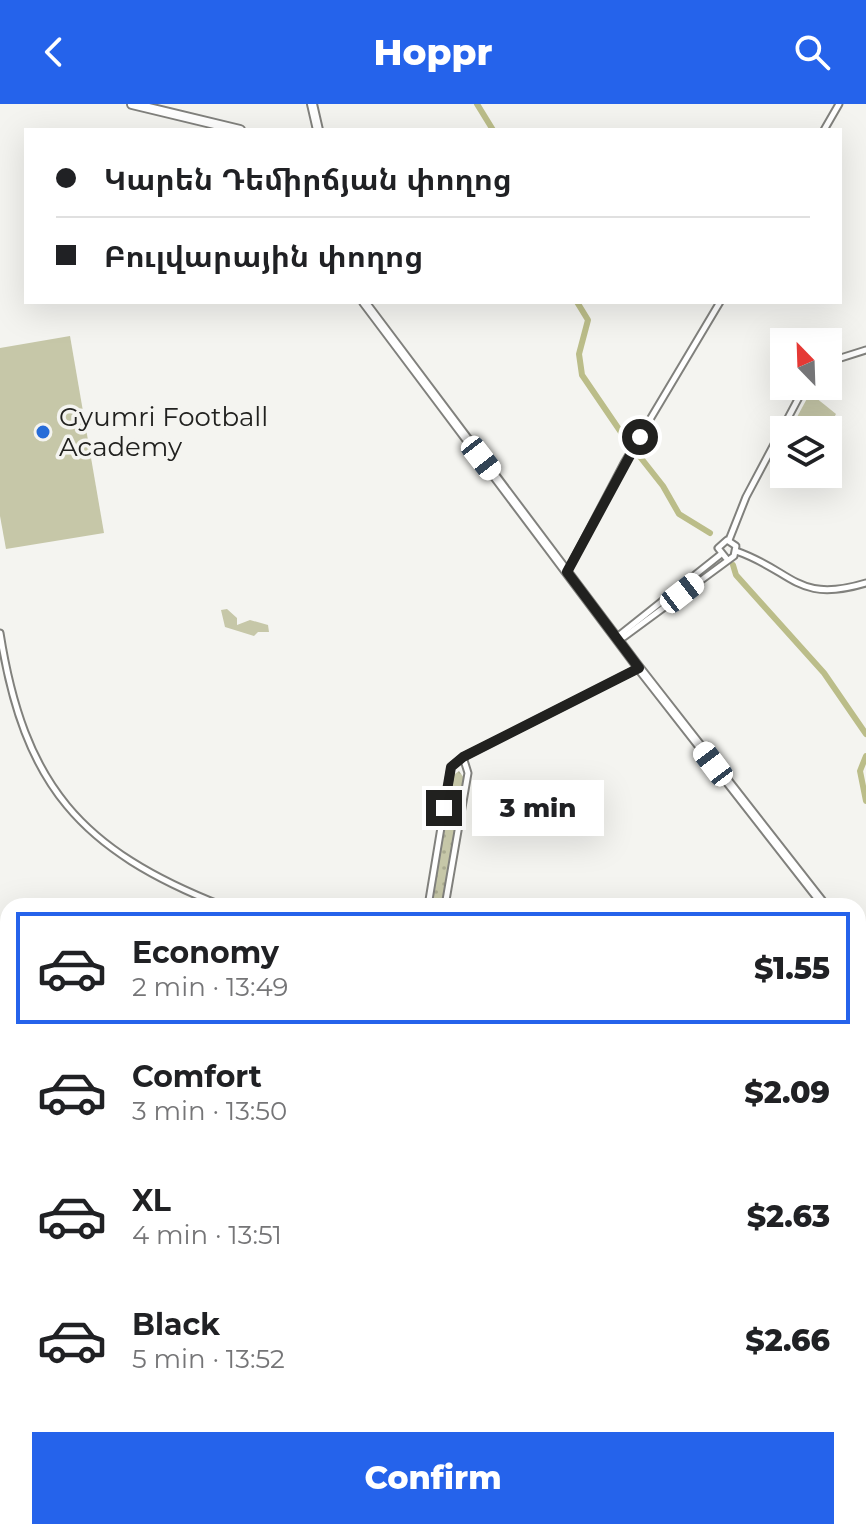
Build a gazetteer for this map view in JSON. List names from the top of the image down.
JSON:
{
  "places": ["Gyumri Football Academy"],
  "north": "top left",
  "page": {
    "header": "Hoppr",
    "banner": ["Կարեն Դեմիրճյան փողոց", "Բուլվարային փողոց"],
    "bubble": "3 min",
    "list": [
      {
        "name": "Economy",
        "note": "2 min · 13:49",
        "value": "$1.55"
      },
      {
        "name": "Comfort",
        "note": "3 min · 13:50",
        "value": "$2.09"
      },
      {
        "name": "XL",
        "note": "4 min · 13:51",
        "value": "$2.63"
      },
      {
        "name": "Black",
        "note": "5 min · 13:52",
        "value": "$2.66"
      }
    ],
    "buttons": "Confirm"
  }
}
